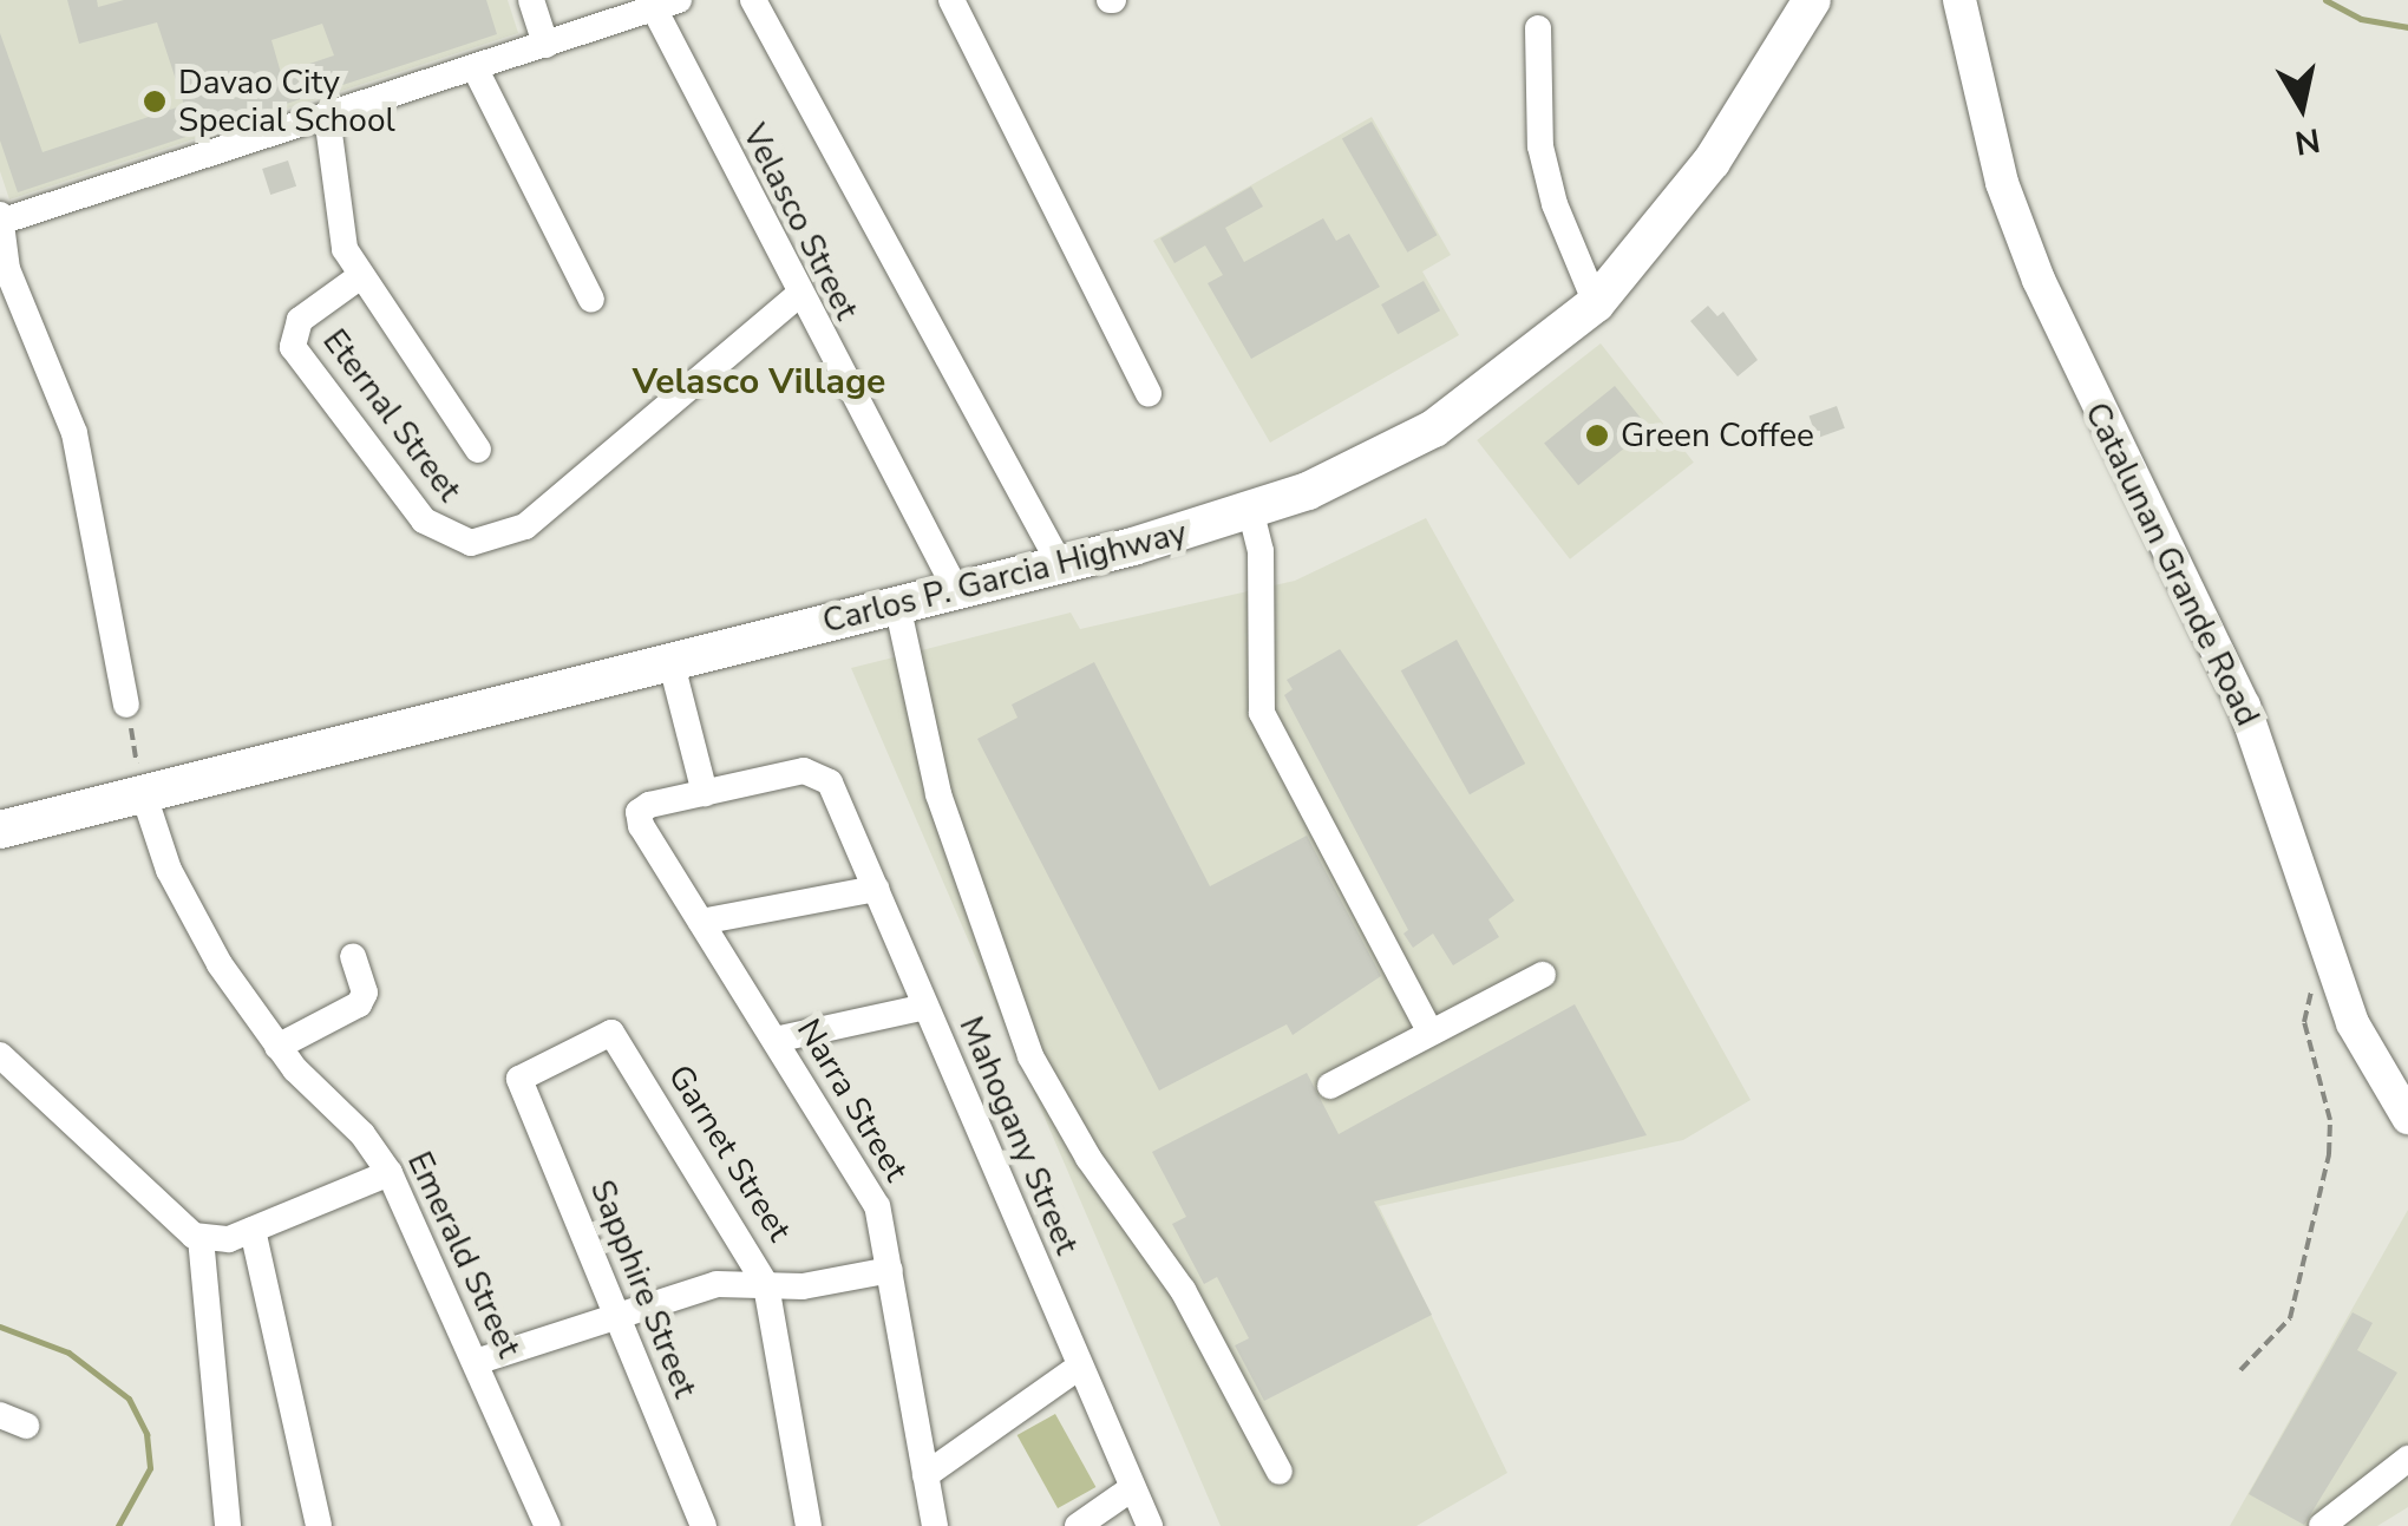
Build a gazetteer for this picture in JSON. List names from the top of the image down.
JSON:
{
  "streets": {
    "highway": ["Carlos P. Garcia Highway"],
    "main road": ["Catalunan Grande Road"],
    "street": [
      "Velasco Street",
      "Eternal Street",
      "Narra Street",
      "Mahogany Street",
      "Garnet Street",
      "Emerald Street",
      "Sapphire Street"
    ]
  },
  "crossings": [
    ["Velasco Street", "Eternal Street"],
    ["Velasco Street", "Carlos P. Garcia Highway"],
    ["Carlos P. Garcia Highway", "Emerald Street"],
    ["Narra Street", "Mahogany Street"],
    ["Garnet Street", "Sapphire Street"]
  ],
  "districts": ["Velasco Village"],
  "places": ["Davao City Special School", "Green Coffee"],
  "north": "bottom"
}
